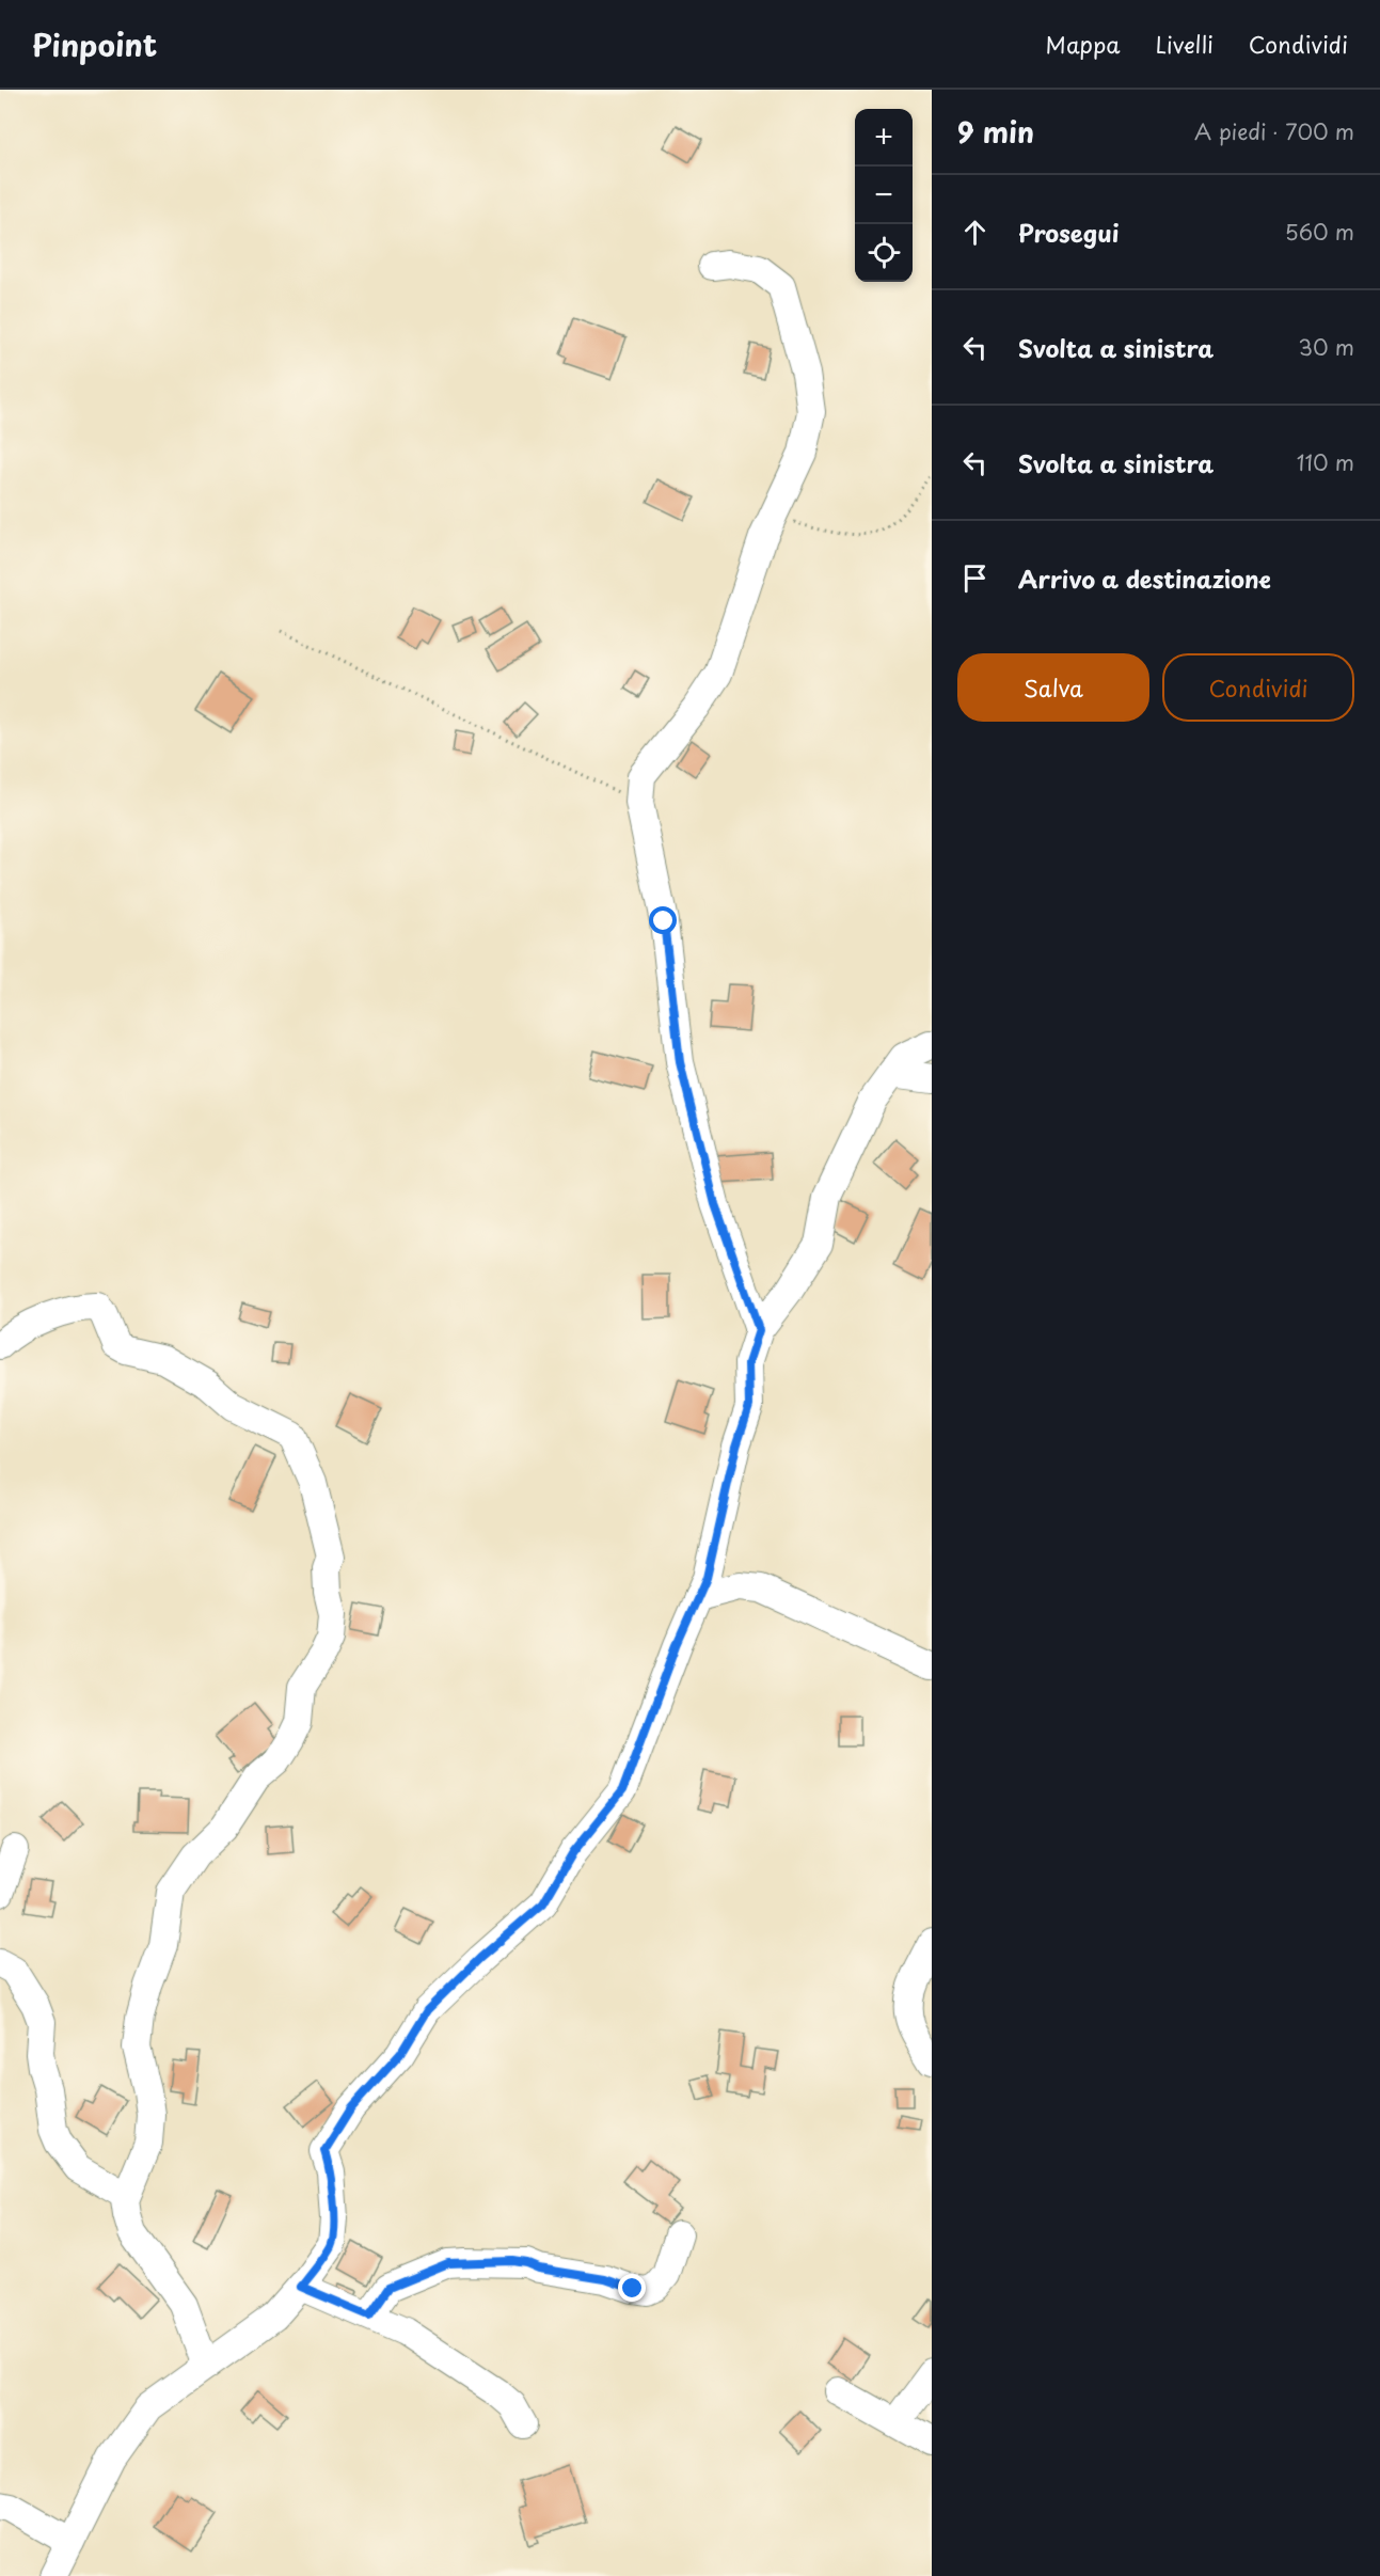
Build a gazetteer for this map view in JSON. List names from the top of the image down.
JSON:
{
  "page": {
    "header": "Pinpoint",
    "nav": ["Mappa", "Livelli", "Condividi"],
    "heading": ["9 min", "A piedi · 700 m"],
    "map_buttons": ["+", "−"],
    "list": [
      ["Prosegui", "560 m"],
      ["Svolta a sinistra", "30 m"],
      ["Svolta a sinistra", "110 m"],
      "Arrivo a destinazione"
    ],
    "buttons": ["Salva", "Condividi"]
  }
}
